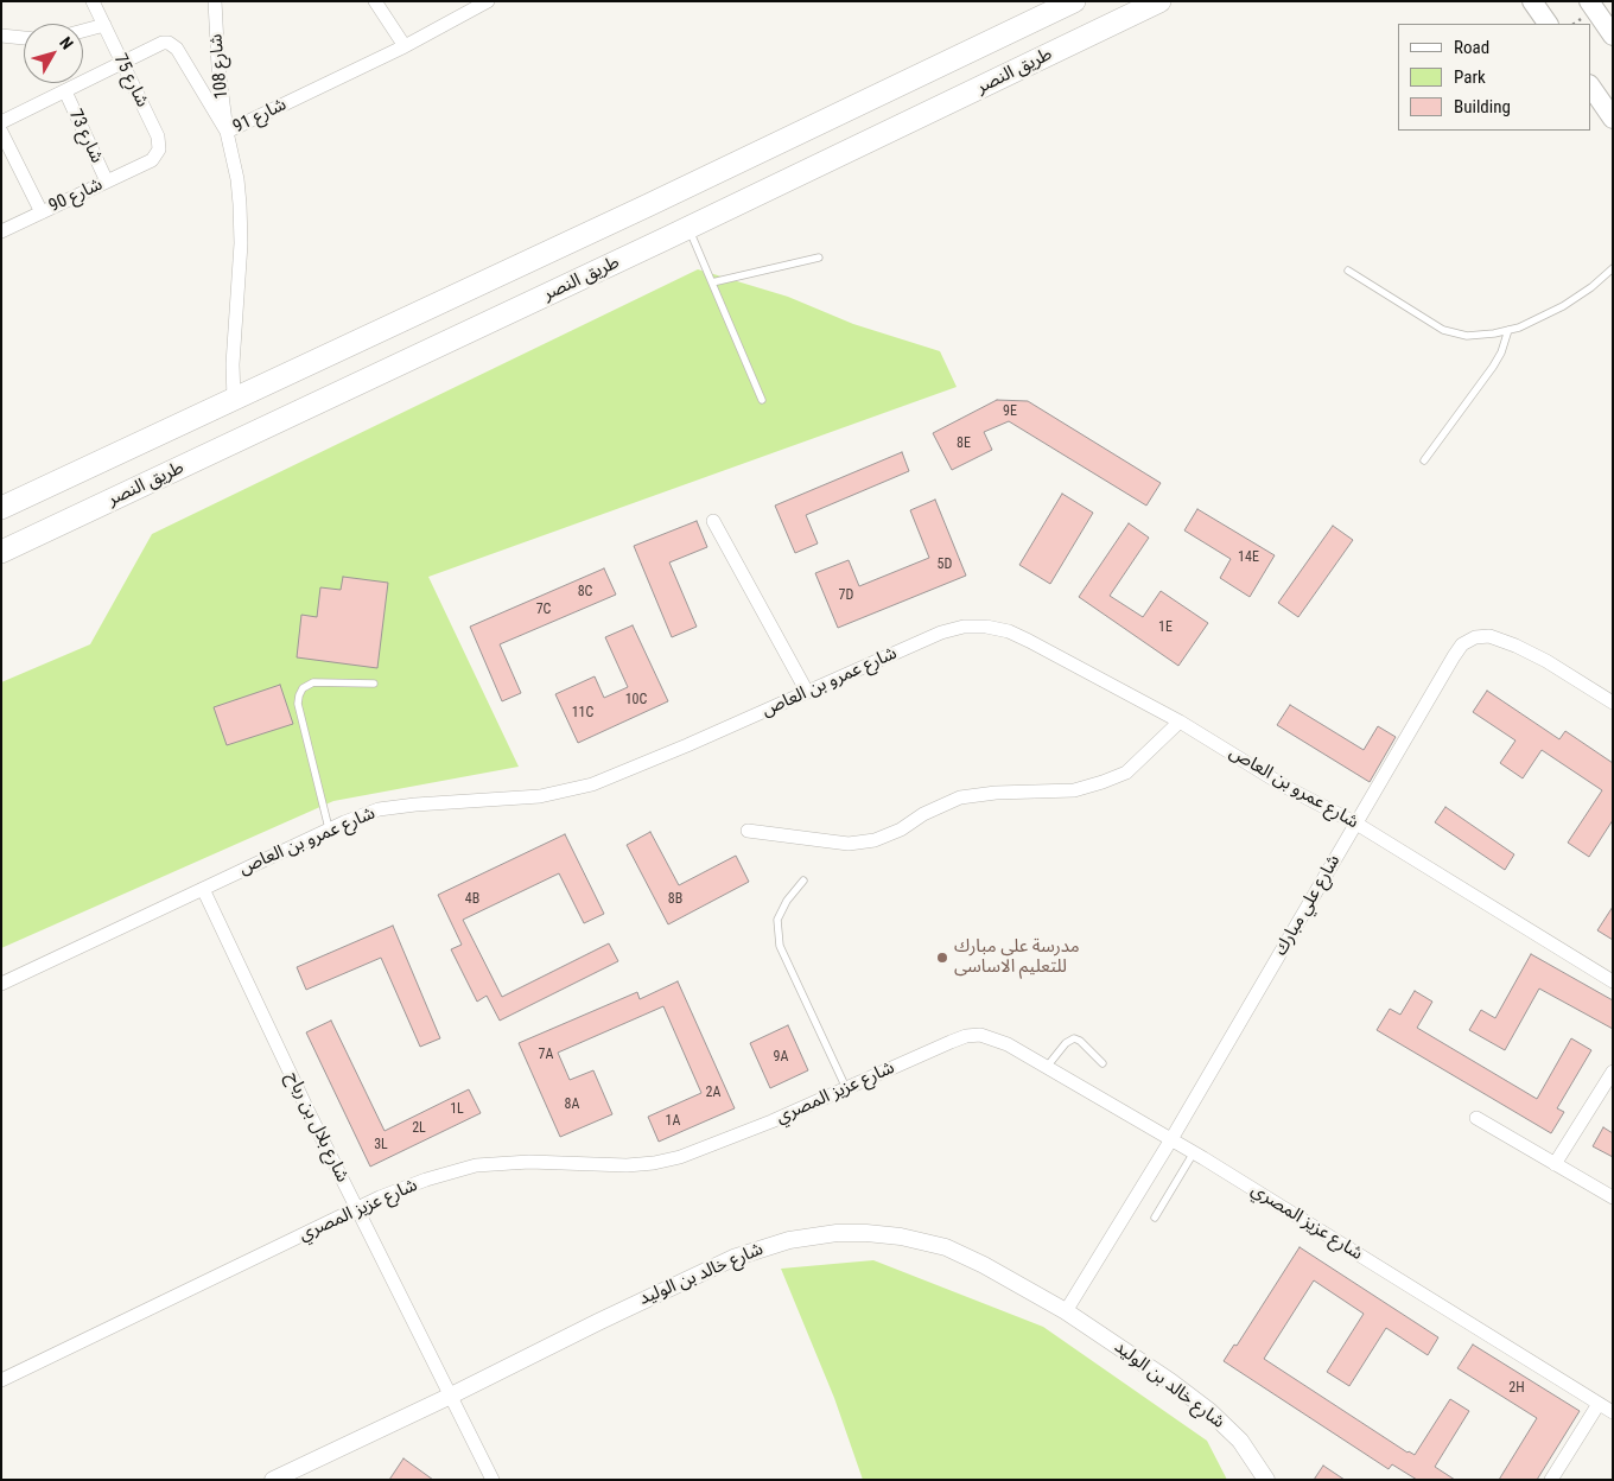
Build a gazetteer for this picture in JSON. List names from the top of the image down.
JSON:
{
  "streets": {
    "highway": ["طريق النصر"],
    "street": [
      "شارع 108",
      "شارع 75",
      "شارع 91",
      "شارع 73",
      "شارع 90",
      "شارع عمرو بن العاص",
      "شارع علي مبارك",
      "شارع عزيز المصري",
      "شارع بلال بن رباح",
      "شارع خالد بن الوليد"
    ]
  },
  "crossings": [
    ["شارع 108", "شارع 91"],
    ["شارع 75", "شارع 91"],
    ["شارع 75", "شارع 90"],
    ["شارع 73", "شارع 90"],
    ["شارع عمرو بن العاص", "شارع علي مبارك"],
    ["شارع عمرو بن العاص", "شارع بلال بن رباح"],
    ["شارع علي مبارك", "شارع عزيز المصري"],
    ["شارع علي مبارك", "شارع خالد بن الوليد"],
    ["شارع عزيز المصري", "شارع بلال بن رباح"],
    ["شارع بلال بن رباح", "شارع خالد بن الوليد"]
  ],
  "places": ["مدرسة على مبارك للتعليم الاساسى"],
  "house_numbers": [
    "9E",
    "8E",
    "14E",
    "5D",
    "8C",
    "7D",
    "7C",
    "1E",
    "10C",
    "11C",
    "4B",
    "8B",
    "7A",
    "9A",
    "2A",
    "8A",
    "1L",
    "1A",
    "2L",
    "3L",
    "2H"
  ],
  "legend": ["Road", "Park", "Building"],
  "north": "top right"
}
